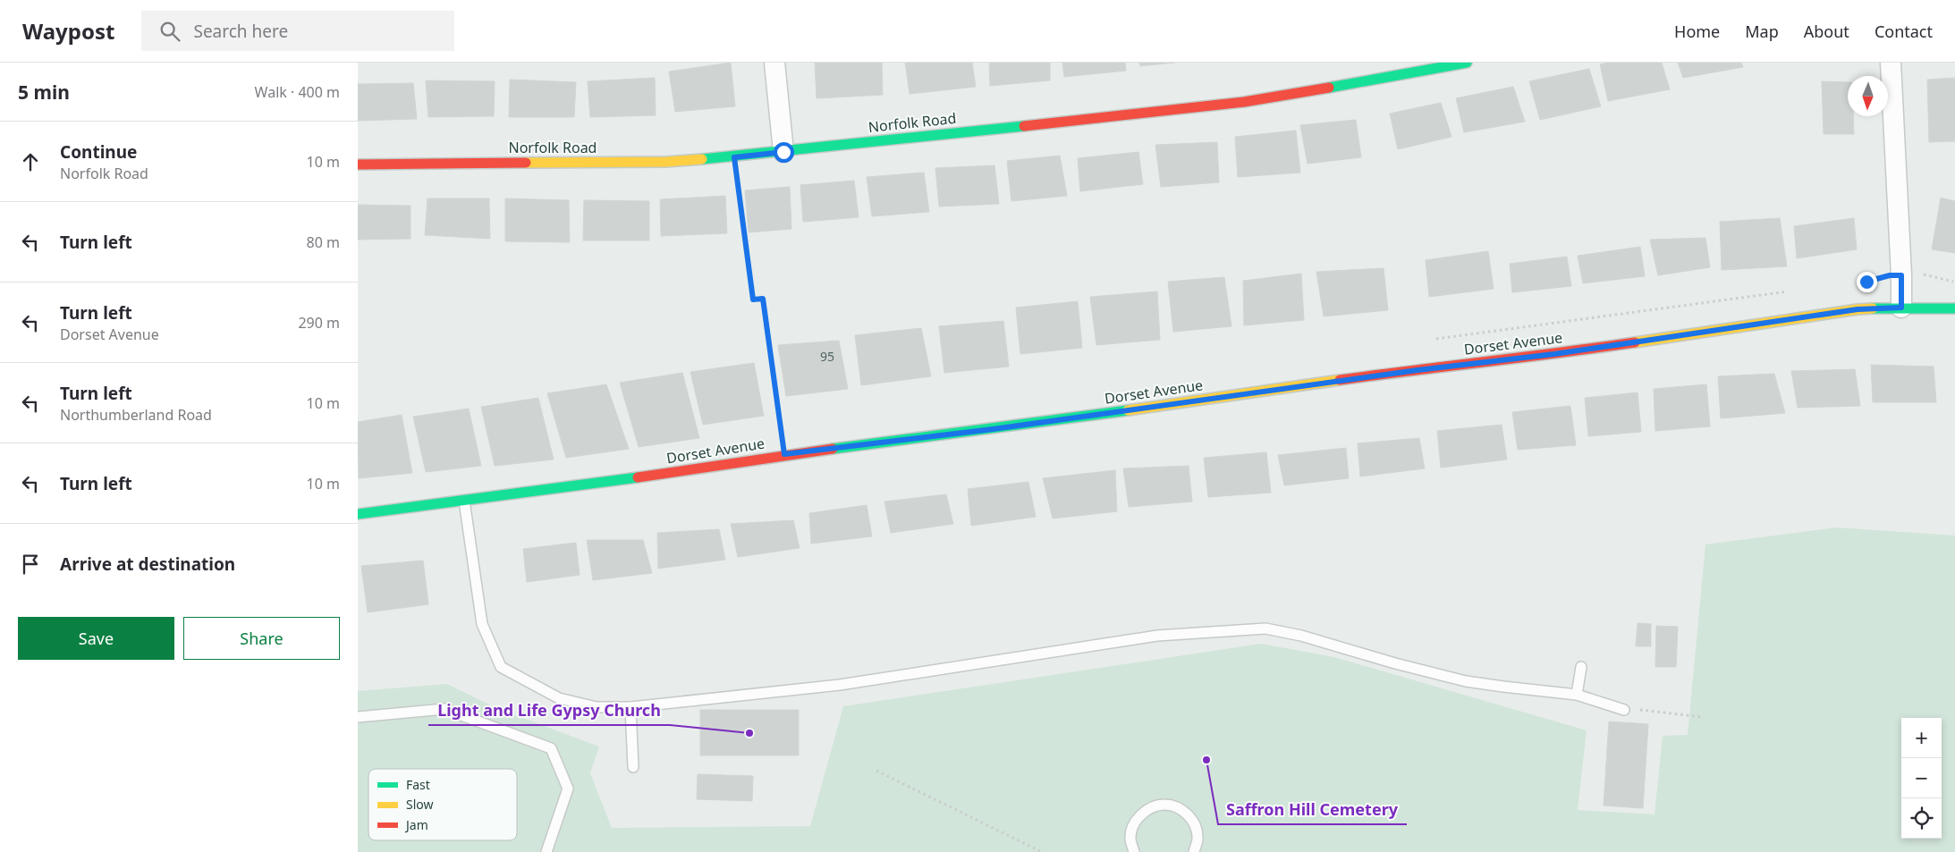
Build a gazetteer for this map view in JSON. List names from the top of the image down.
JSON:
{
  "streets": {
    "street": ["Norfolk Road", "Dorset Avenue"]
  },
  "places": ["Light and Life Gypsy Church", "Saffron Hill Cemetery"],
  "house_numbers": ["95"],
  "legend": ["Fast", "Slow", "Jam"],
  "north": "bottom",
  "page": {
    "header": "Waypost",
    "search": "Search here",
    "nav": [
      "Home",
      "Map",
      "About",
      "Contact"
    ],
    "heading": ["5 min", "Walk · 400 m"],
    "list": [
      ["Continue", "Norfolk Road", "10 m"],
      ["Turn left", "80 m"],
      ["Turn left", "Dorset Avenue", "290 m"],
      ["Turn left", "Northumberland Road", "10 m"],
      ["Turn left", "10 m"],
      "Arrive at destination"
    ],
    "buttons": ["Save", "Share"],
    "map_buttons": ["+", "−"]
  }
}
